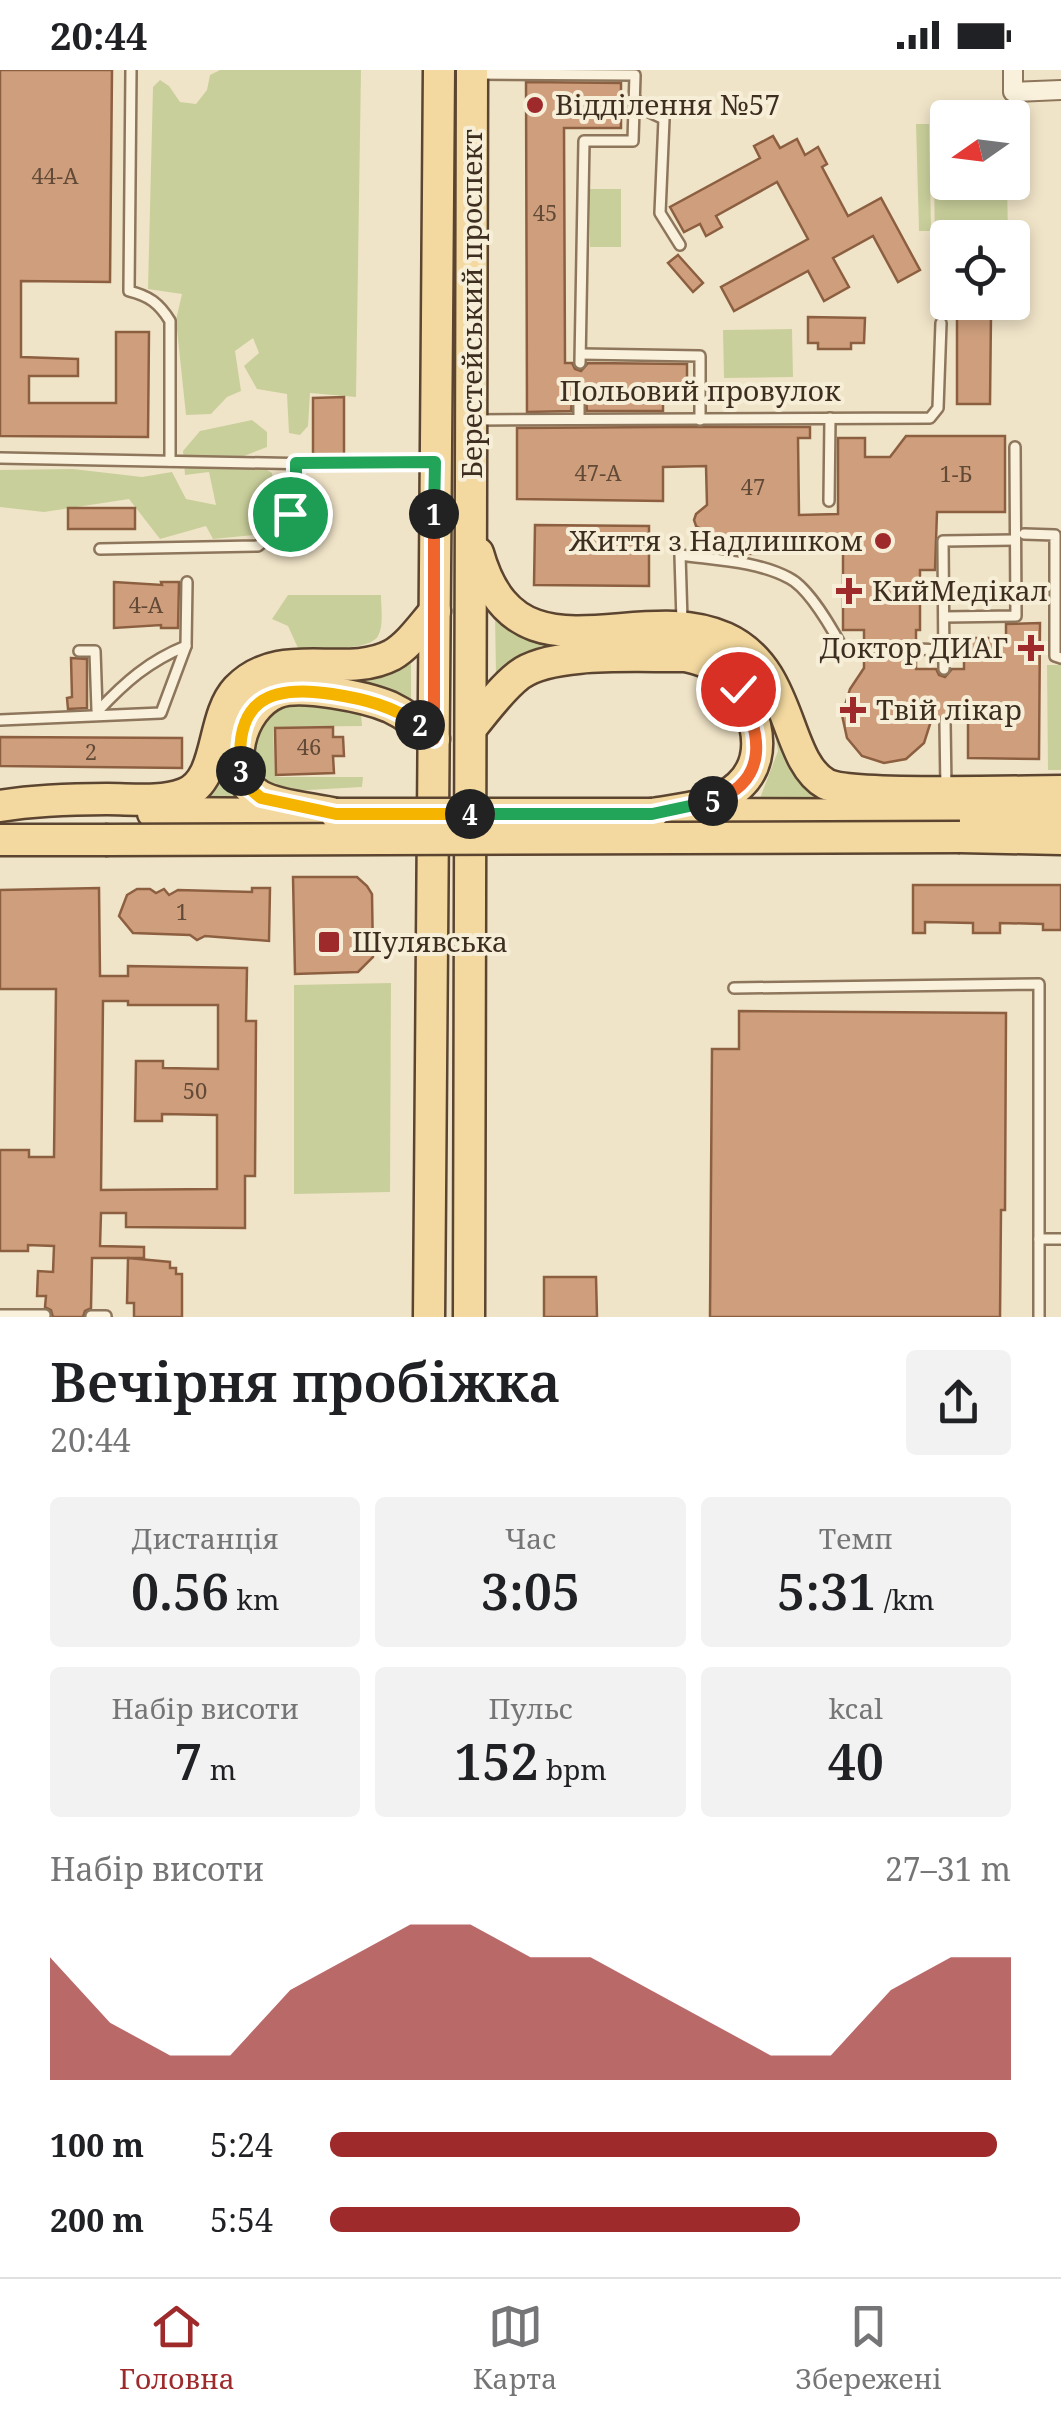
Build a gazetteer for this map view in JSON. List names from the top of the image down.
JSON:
{
  "streets": {
    "main road": ["Берестейський проспект"],
    "lane": ["Польовий провулок"]
  },
  "crossings": [
    ["Берестейський проспект", "Польовий провулок"]
  ],
  "places": {
    "other": ["Відділення №57", "Життя з Надлишком"],
    "health": ["КийМедікал", "Доктор ДИАГ", "Твій лікар"],
    "transit": ["Шулявська"]
  },
  "house_numbers": [
    "44-А",
    "45",
    "47-А",
    "1-Б",
    "47",
    "4-А",
    "46",
    "2",
    "1",
    "50"
  ],
  "north": "left",
  "page": {
    "status": "20:44",
    "pins": [
      "1",
      "2",
      "3",
      "5",
      "4"
    ],
    "heading": ["Вечірня пробіжка", "20:44"],
    "stats": [
      ["Дистанція", "0.56 km"],
      ["Час", "3:05"],
      ["Темп", "5:31 /km"],
      ["Набір висоти", "7 m"],
      ["Пульс", "152 bpm"],
      ["kcal", "40"]
    ],
    "chart": ["Набір висоти", "27–31 m"],
    "list": [
      {
        "name": "100 m",
        "note": "5:24"
      },
      {
        "name": "200 m",
        "note": "5:54"
      }
    ],
    "tabs": ["Головна", "Карта", "Збережені"]
  }
}
